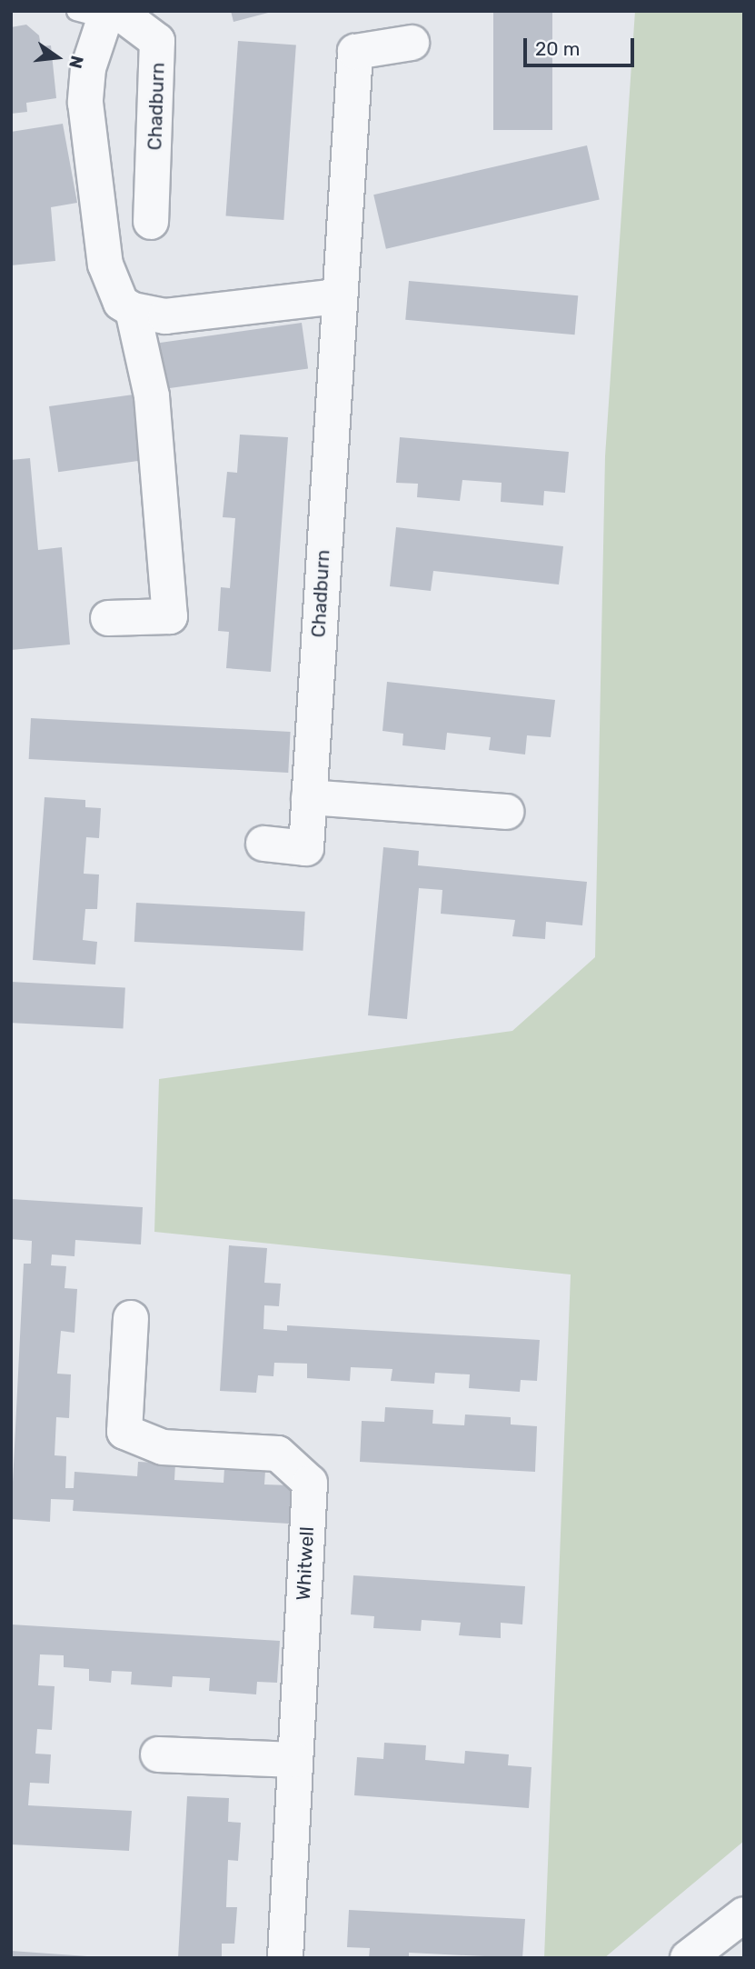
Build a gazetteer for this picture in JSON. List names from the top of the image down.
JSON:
{
  "streets": {
    "street": ["Chadburn", "Whitwell"]
  },
  "scale_bar": "20 m",
  "north": "right"
}
